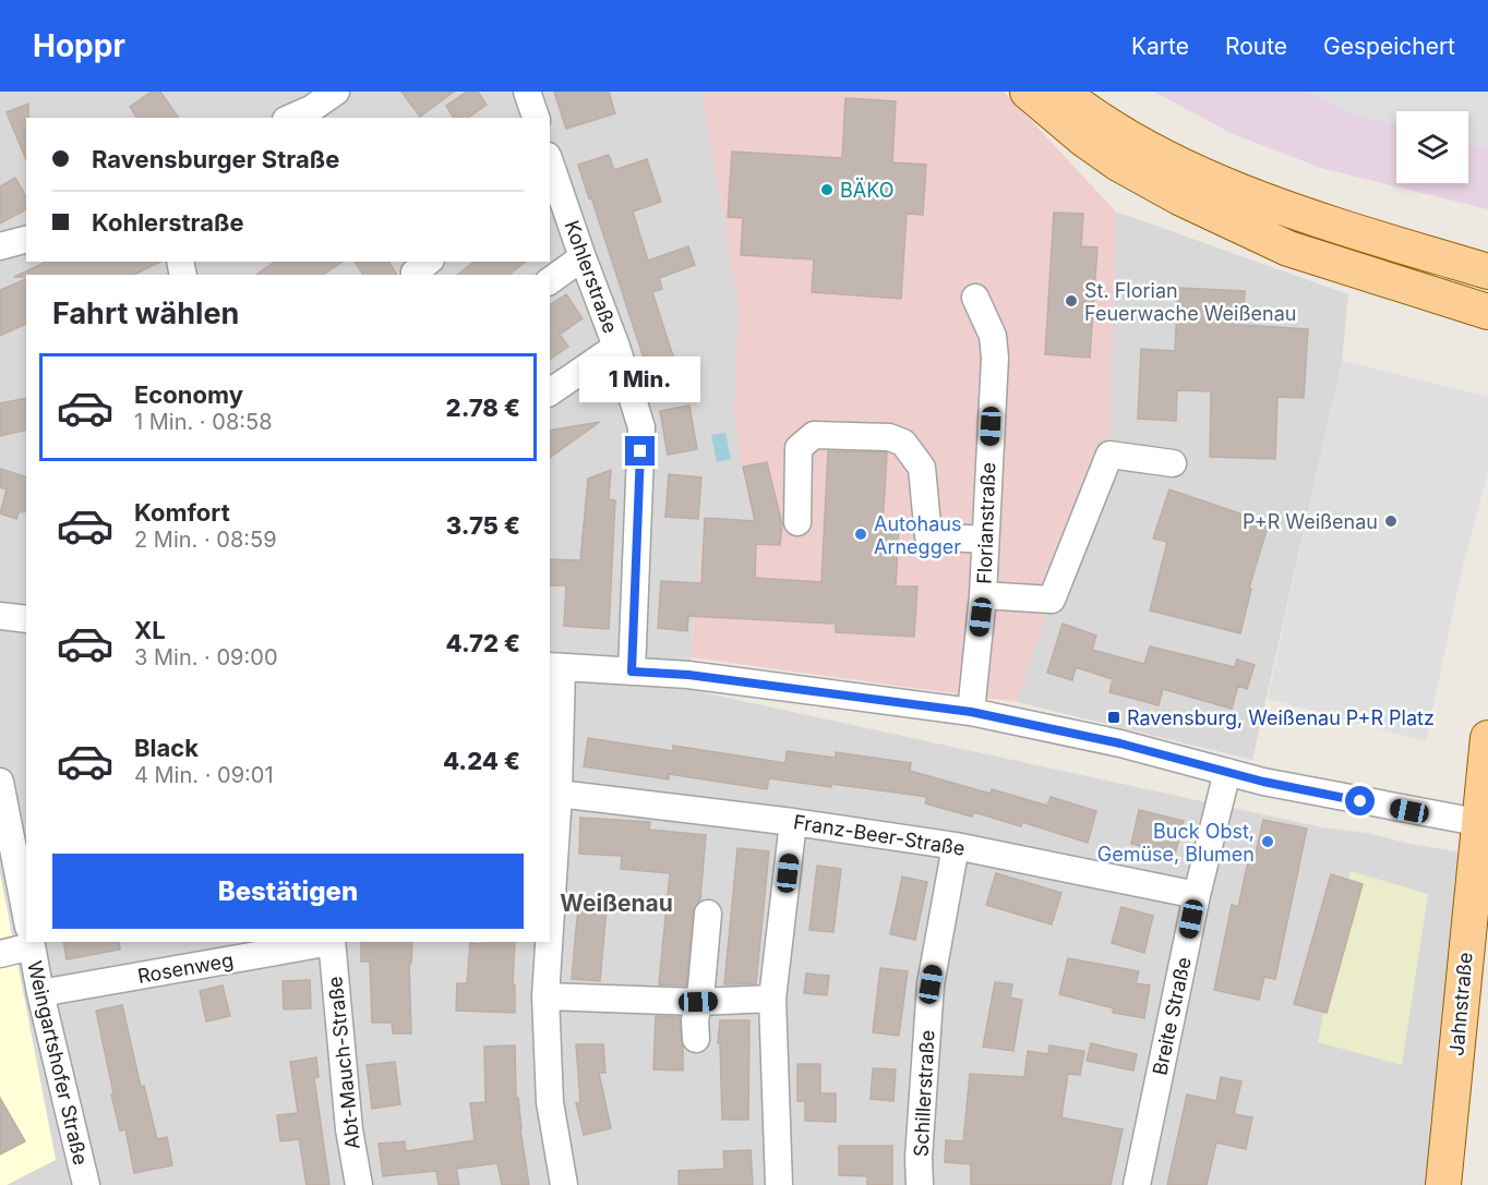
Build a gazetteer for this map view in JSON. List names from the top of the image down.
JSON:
{
  "streets": {
    "main road": ["Jahnstraße"],
    "street": [
      "Kohlerstraße",
      "Florianstraße",
      "Franz-Beer-Straße",
      "Rosenweg",
      "Breite Straße",
      "Weingartshofer Straße",
      "Abt-Mauch-Straße",
      "Schillerstraße"
    ]
  },
  "crossings": [
    ["Franz-Beer-Straße", "Breite Straße"],
    ["Franz-Beer-Straße", "Schillerstraße"],
    ["Rosenweg", "Weingartshofer Straße"]
  ],
  "districts": ["Weißenau"],
  "places": {
    "other": [
      "BÄKO",
      "St. Florian Feuerwache Weißenau",
      "P+R Weißenau",
      "Autohaus Arnegger",
      "Buck Obst, Gemüse, Blumen"
    ],
    "transit": ["Ravensburg, Weißenau P+R Platz"]
  },
  "page": {
    "header": "Hoppr",
    "nav": ["Karte", "Route", "Gespeichert"],
    "banner": ["Ravensburger Straße", "Kohlerstraße"],
    "heading": "Fahrt wählen",
    "list": [
      {
        "name": "Economy",
        "note": "1 Min. · 08:58",
        "value": "2.78 €"
      },
      {
        "name": "Komfort",
        "note": "2 Min. · 08:59",
        "value": "3.75 €"
      },
      {
        "name": "XL",
        "note": "3 Min. · 09:00",
        "value": "4.72 €"
      },
      {
        "name": "Black",
        "note": "4 Min. · 09:01",
        "value": "4.24 €"
      }
    ],
    "bubble": "1 Min.",
    "buttons": "Bestätigen"
  }
}
